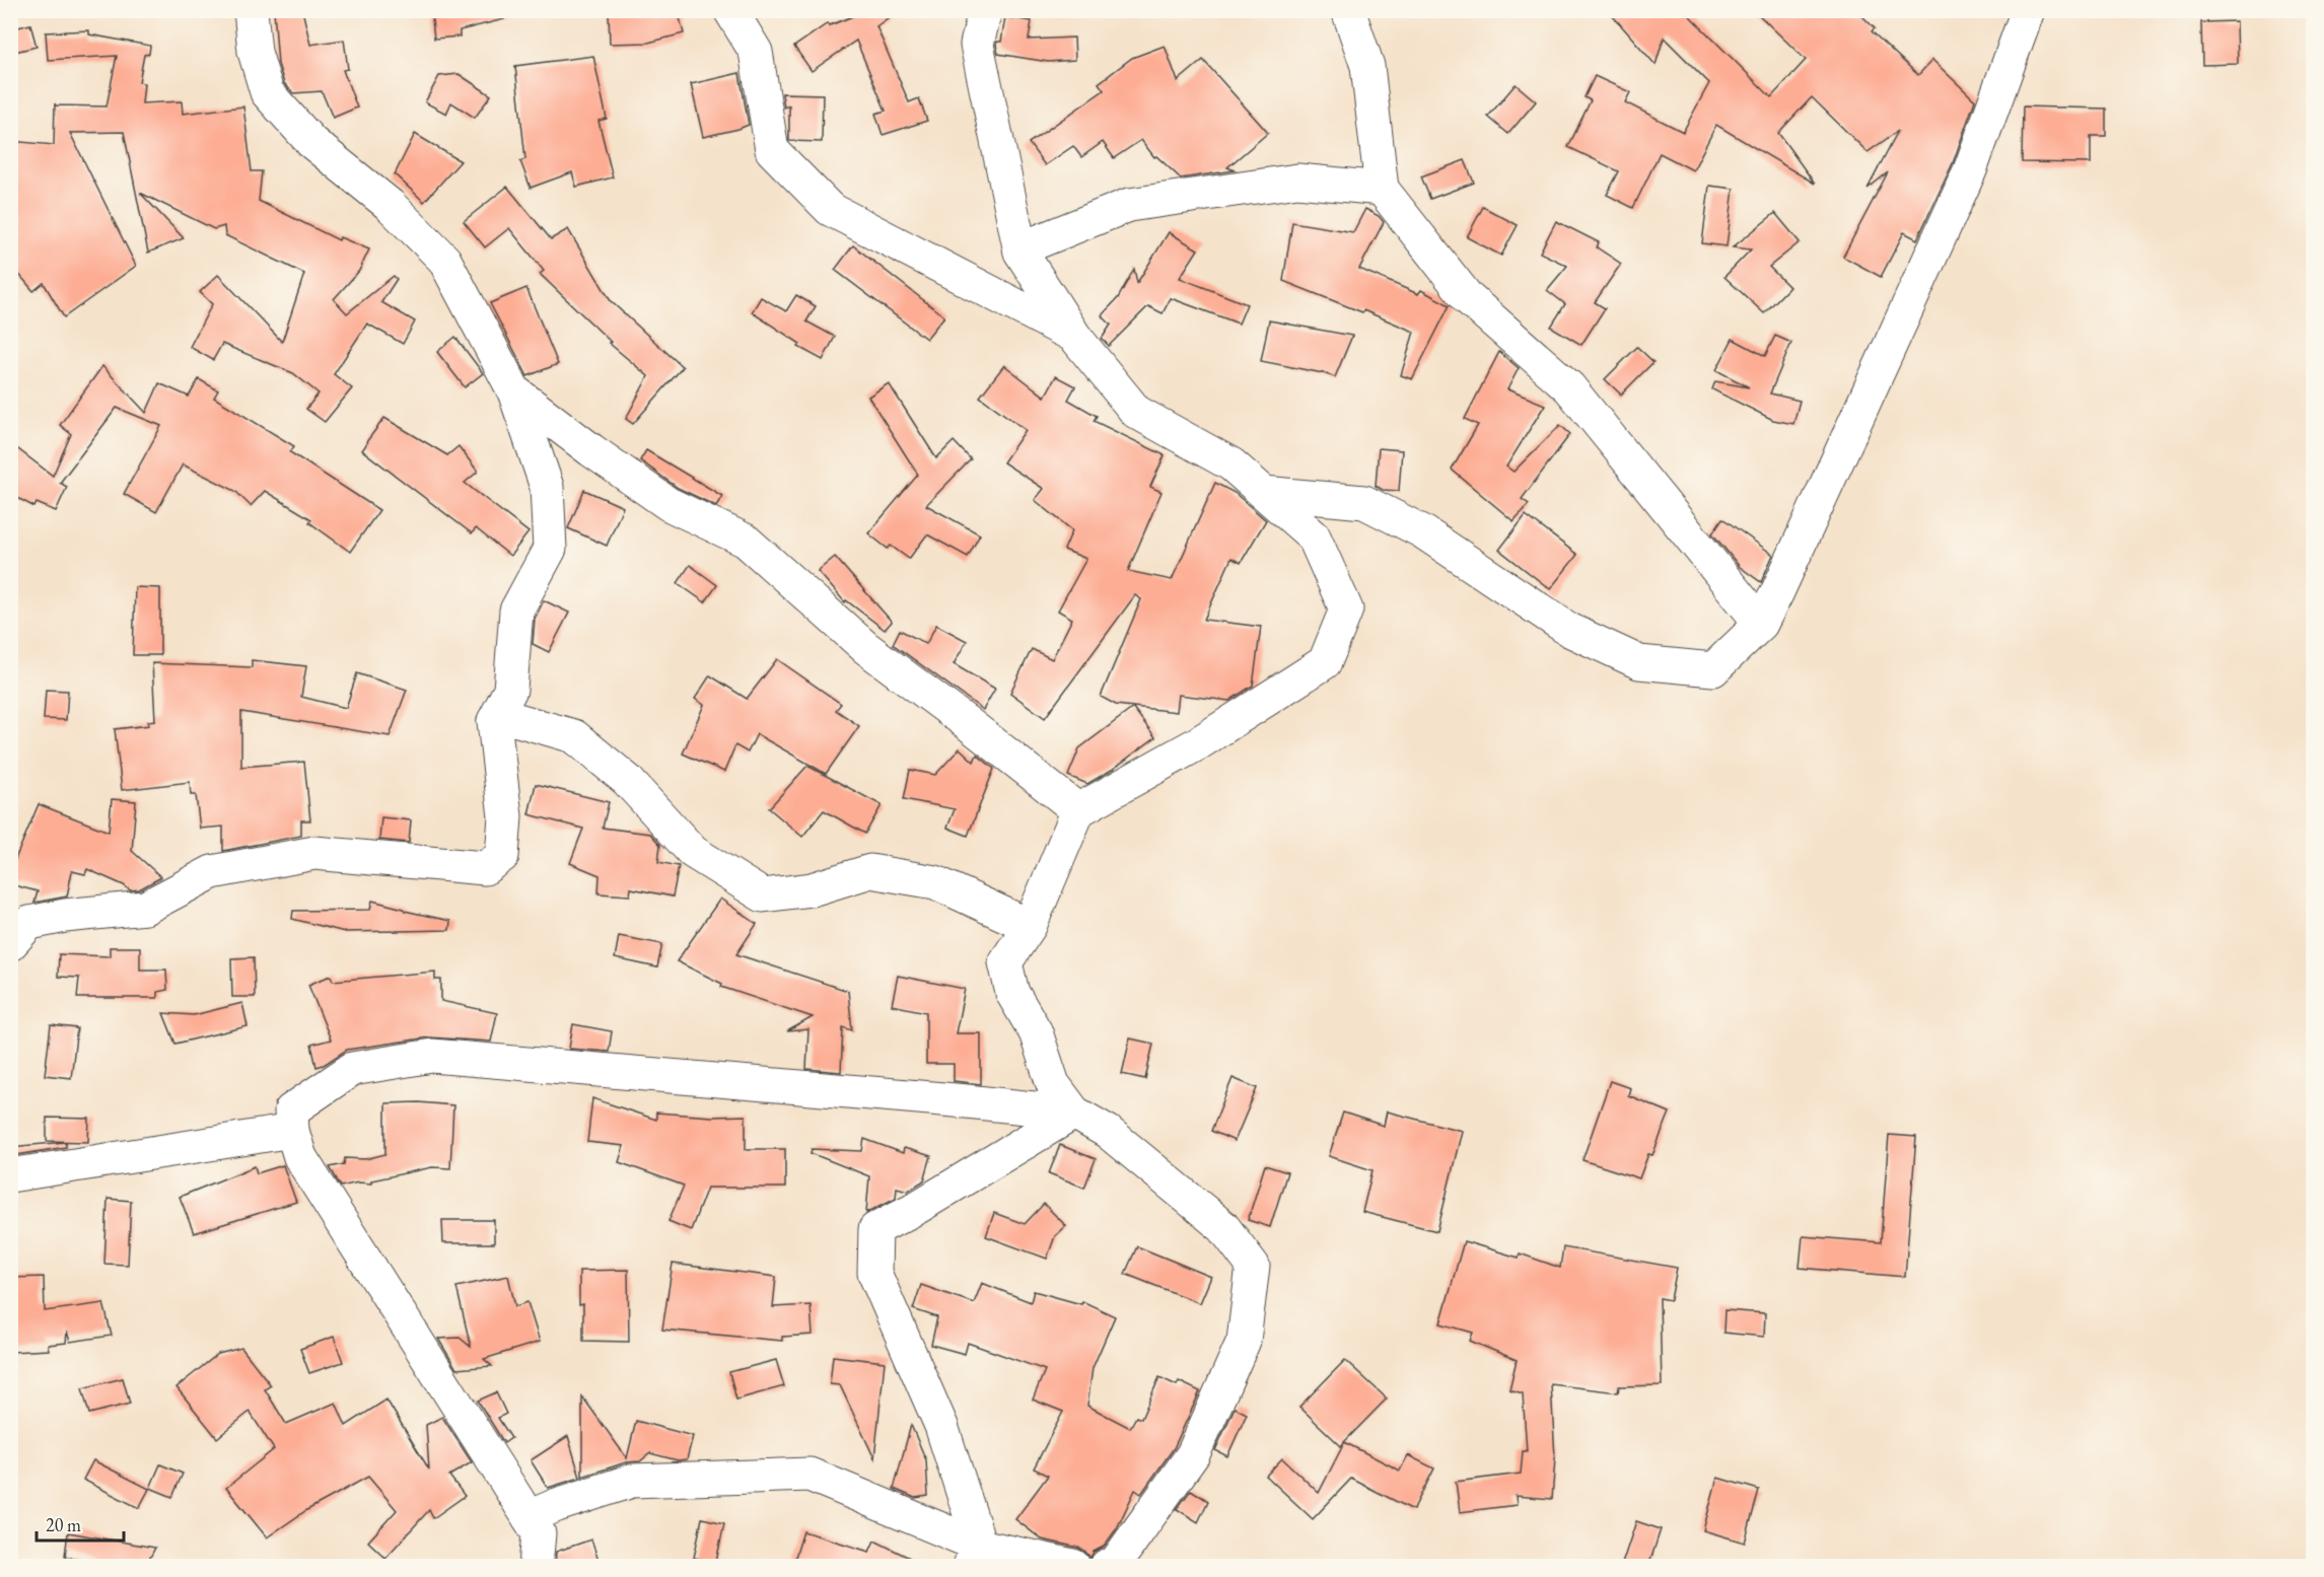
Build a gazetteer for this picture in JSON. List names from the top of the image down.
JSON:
{
  "scale_bar": "20 m"
}
